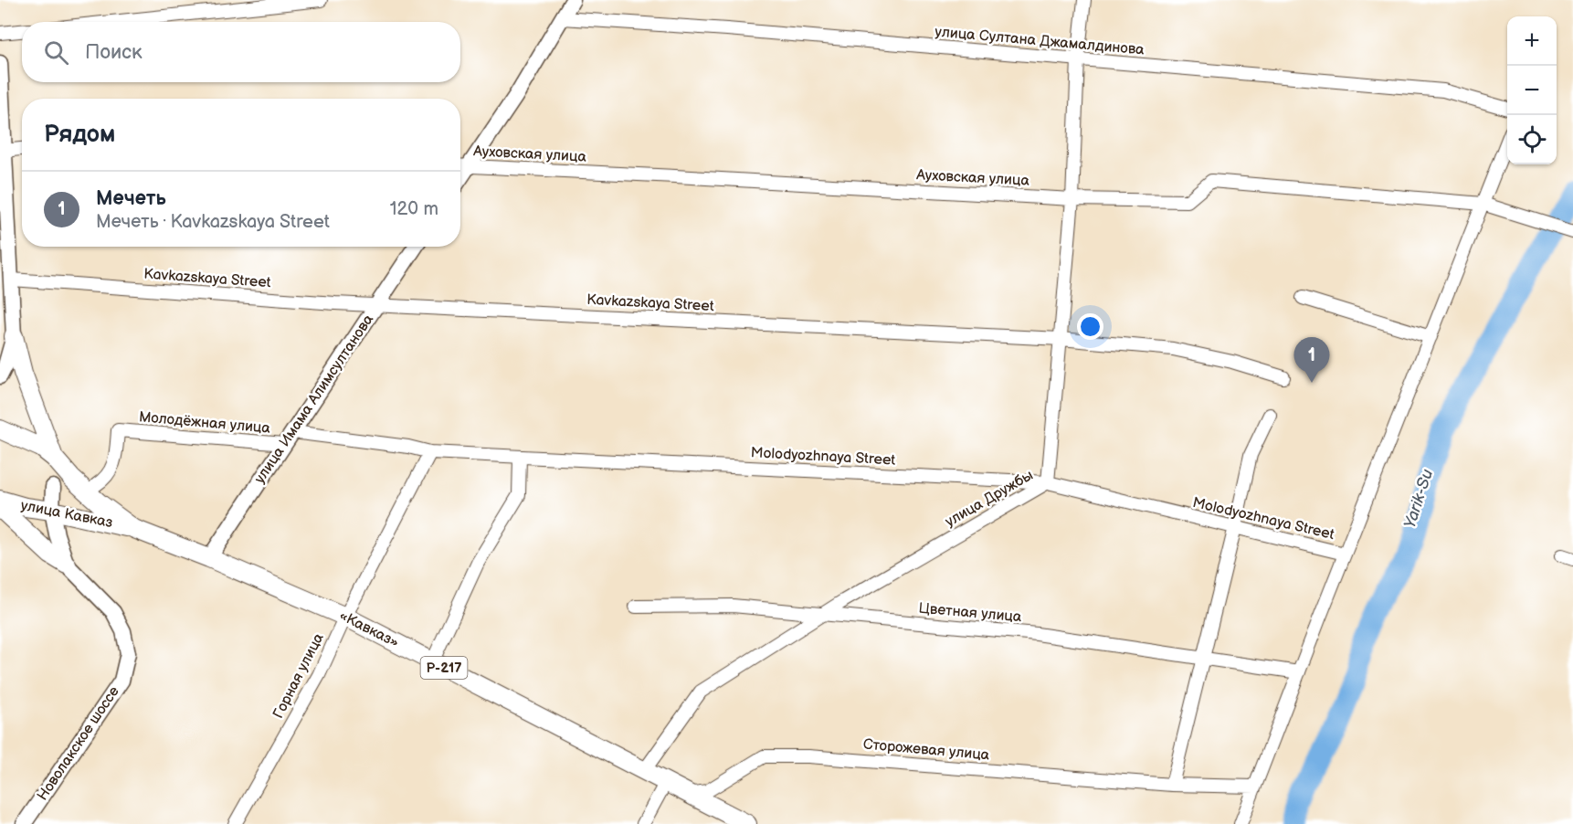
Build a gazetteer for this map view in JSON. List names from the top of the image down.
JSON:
{
  "streets": {
    "highway": ["улица Кавказ", "«Кавказ»", "Р-217"],
    "main road": ["улица Имама Алимсултанова", "Новолакское шоссе"],
    "street": [
      "улица Султана Джамалдинова",
      "Ауховская улица",
      "Kavkazskaya Street",
      "Молодёжная улица",
      "Molodyozhnaya Street",
      "улица Дружбы",
      "Цветная улица",
      "Горная улица",
      "Сторожевая улица"
    ]
  },
  "crossings": [
    ["улица Султана Джамалдинова", "улица Дружбы"],
    ["Ауховская улица", "улица Дружбы"],
    ["Kavkazskaya Street", "улица Имама Алимсултанова"],
    ["Kavkazskaya Street", "улица Дружбы"],
    ["улица Имама Алимсултанова", "Молодёжная улица"],
    ["улица Имама Алимсултанова", "Molodyozhnaya Street"],
    ["улица Имама Алимсултанова", "«Кавказ»"],
    ["Молодёжная улица", "Molodyozhnaya Street"],
    ["Molodyozhnaya Street", "улица Дружбы"],
    ["Molodyozhnaya Street", "Горная улица"],
    ["улица Дружбы", "Цветная улица"],
    ["улица Дружбы", "«Кавказ»"],
    ["улица Кавказ", "«Кавказ»"],
    ["улица Кавказ", "Новолакское шоссе"],
    ["«Кавказ»", "Горная улица"],
    ["«Кавказ»", "Новолакское шоссе"],
    ["«Кавказ»", "Сторожевая улица"]
  ],
  "water": ["Yarik-Su"],
  "page": {
    "map_buttons": ["+", "−"],
    "search": "Поиск",
    "heading": "Рядом",
    "list": [
      {
        "mark": "1",
        "name": "Мечеть",
        "note": "Мечеть · Kavkazskaya Street",
        "value": "120 m"
      }
    ],
    "pins": "1"
  }
}
